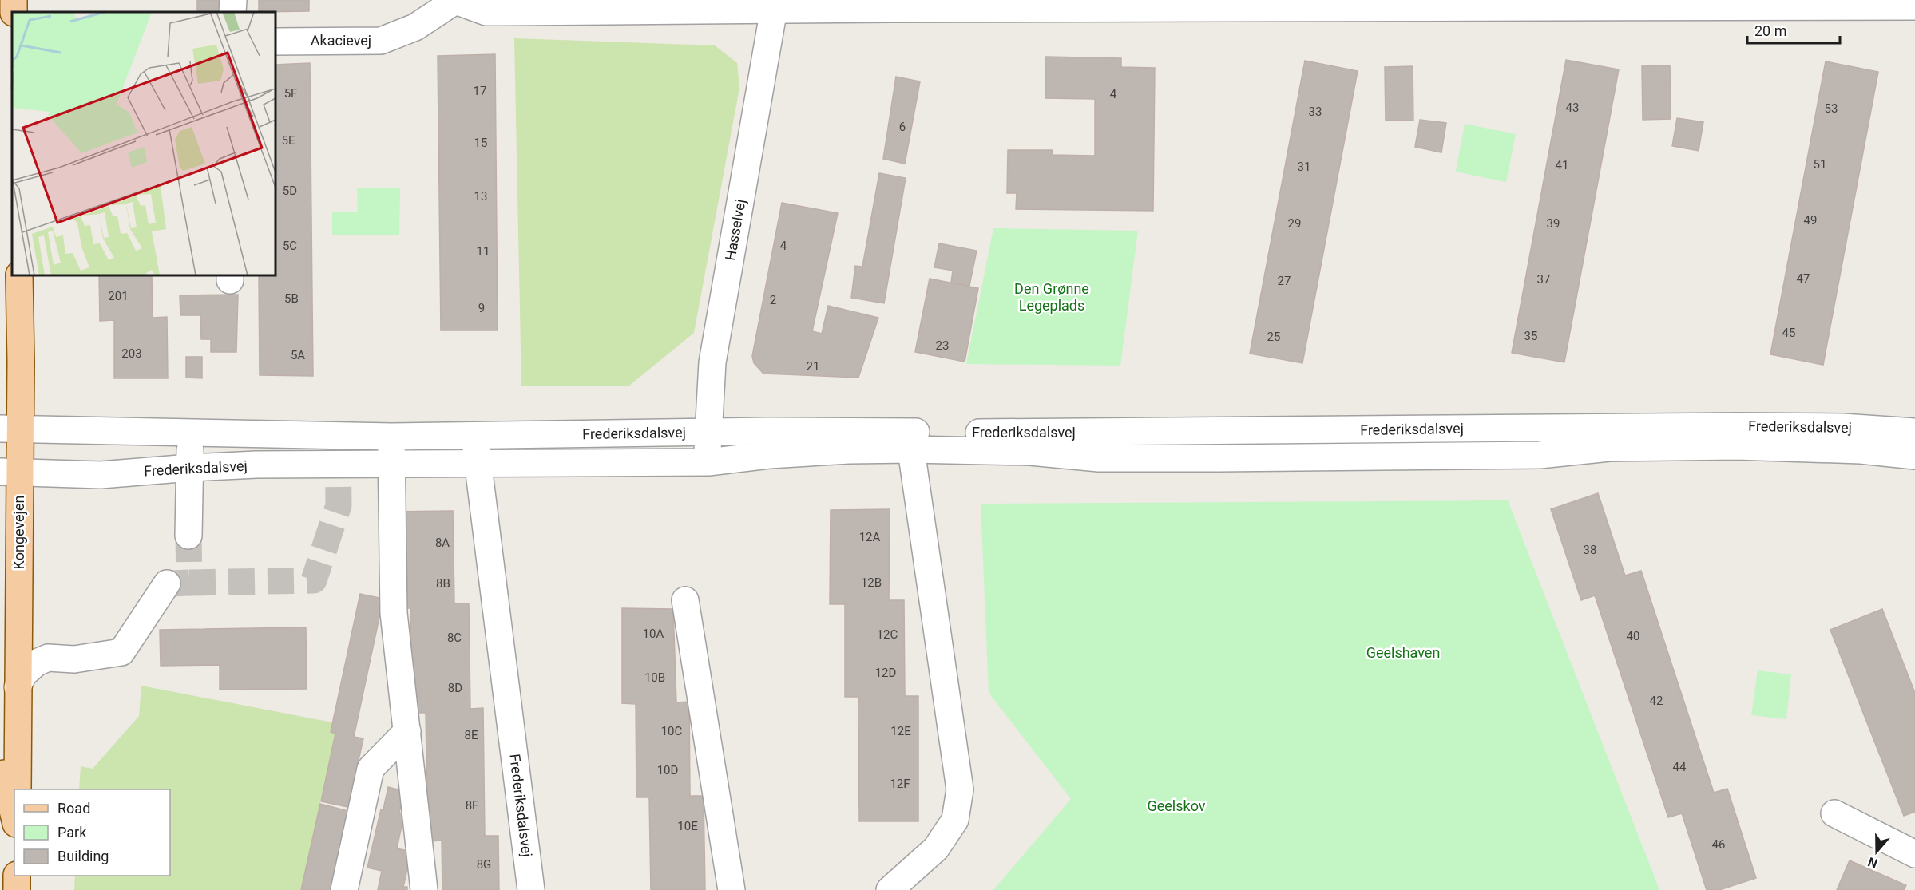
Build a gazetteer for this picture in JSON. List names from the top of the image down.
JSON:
{
  "streets": {
    "main road": ["Kongevejen"],
    "street": ["Akacievej", "Hasselvej", "Frederiksdalsvej"]
  },
  "crossings": [
    ["Akacievej", "Hasselvej"],
    ["Hasselvej", "Frederiksdalsvej"],
    ["Frederiksdalsvej", "Kongevejen"]
  ],
  "parks": ["Den Grønne Legeplads", "Geelshaven", "Geelskov"],
  "house_numbers": [
    "17",
    "5F",
    "4",
    "43",
    "53",
    "33",
    "6",
    "5E",
    "15",
    "51",
    "41",
    "31",
    "5D",
    "13",
    "49",
    "29",
    "39",
    "5C",
    "4",
    "11",
    "47",
    "37",
    "27",
    "201",
    "5B",
    "2",
    "9",
    "45",
    "35",
    "25",
    "23",
    "203",
    "5A",
    "21",
    "12A",
    "8A",
    "38",
    "12B",
    "8B",
    "10A",
    "12C",
    "40",
    "8C",
    "12D",
    "10B",
    "8D",
    "42",
    "10C",
    "12E",
    "8E",
    "44",
    "10D",
    "12F",
    "8F",
    "10E",
    "46",
    "8G"
  ],
  "legend": ["Road", "Park", "Building"],
  "scale_bar": "20 m",
  "north": "bottom"
}
